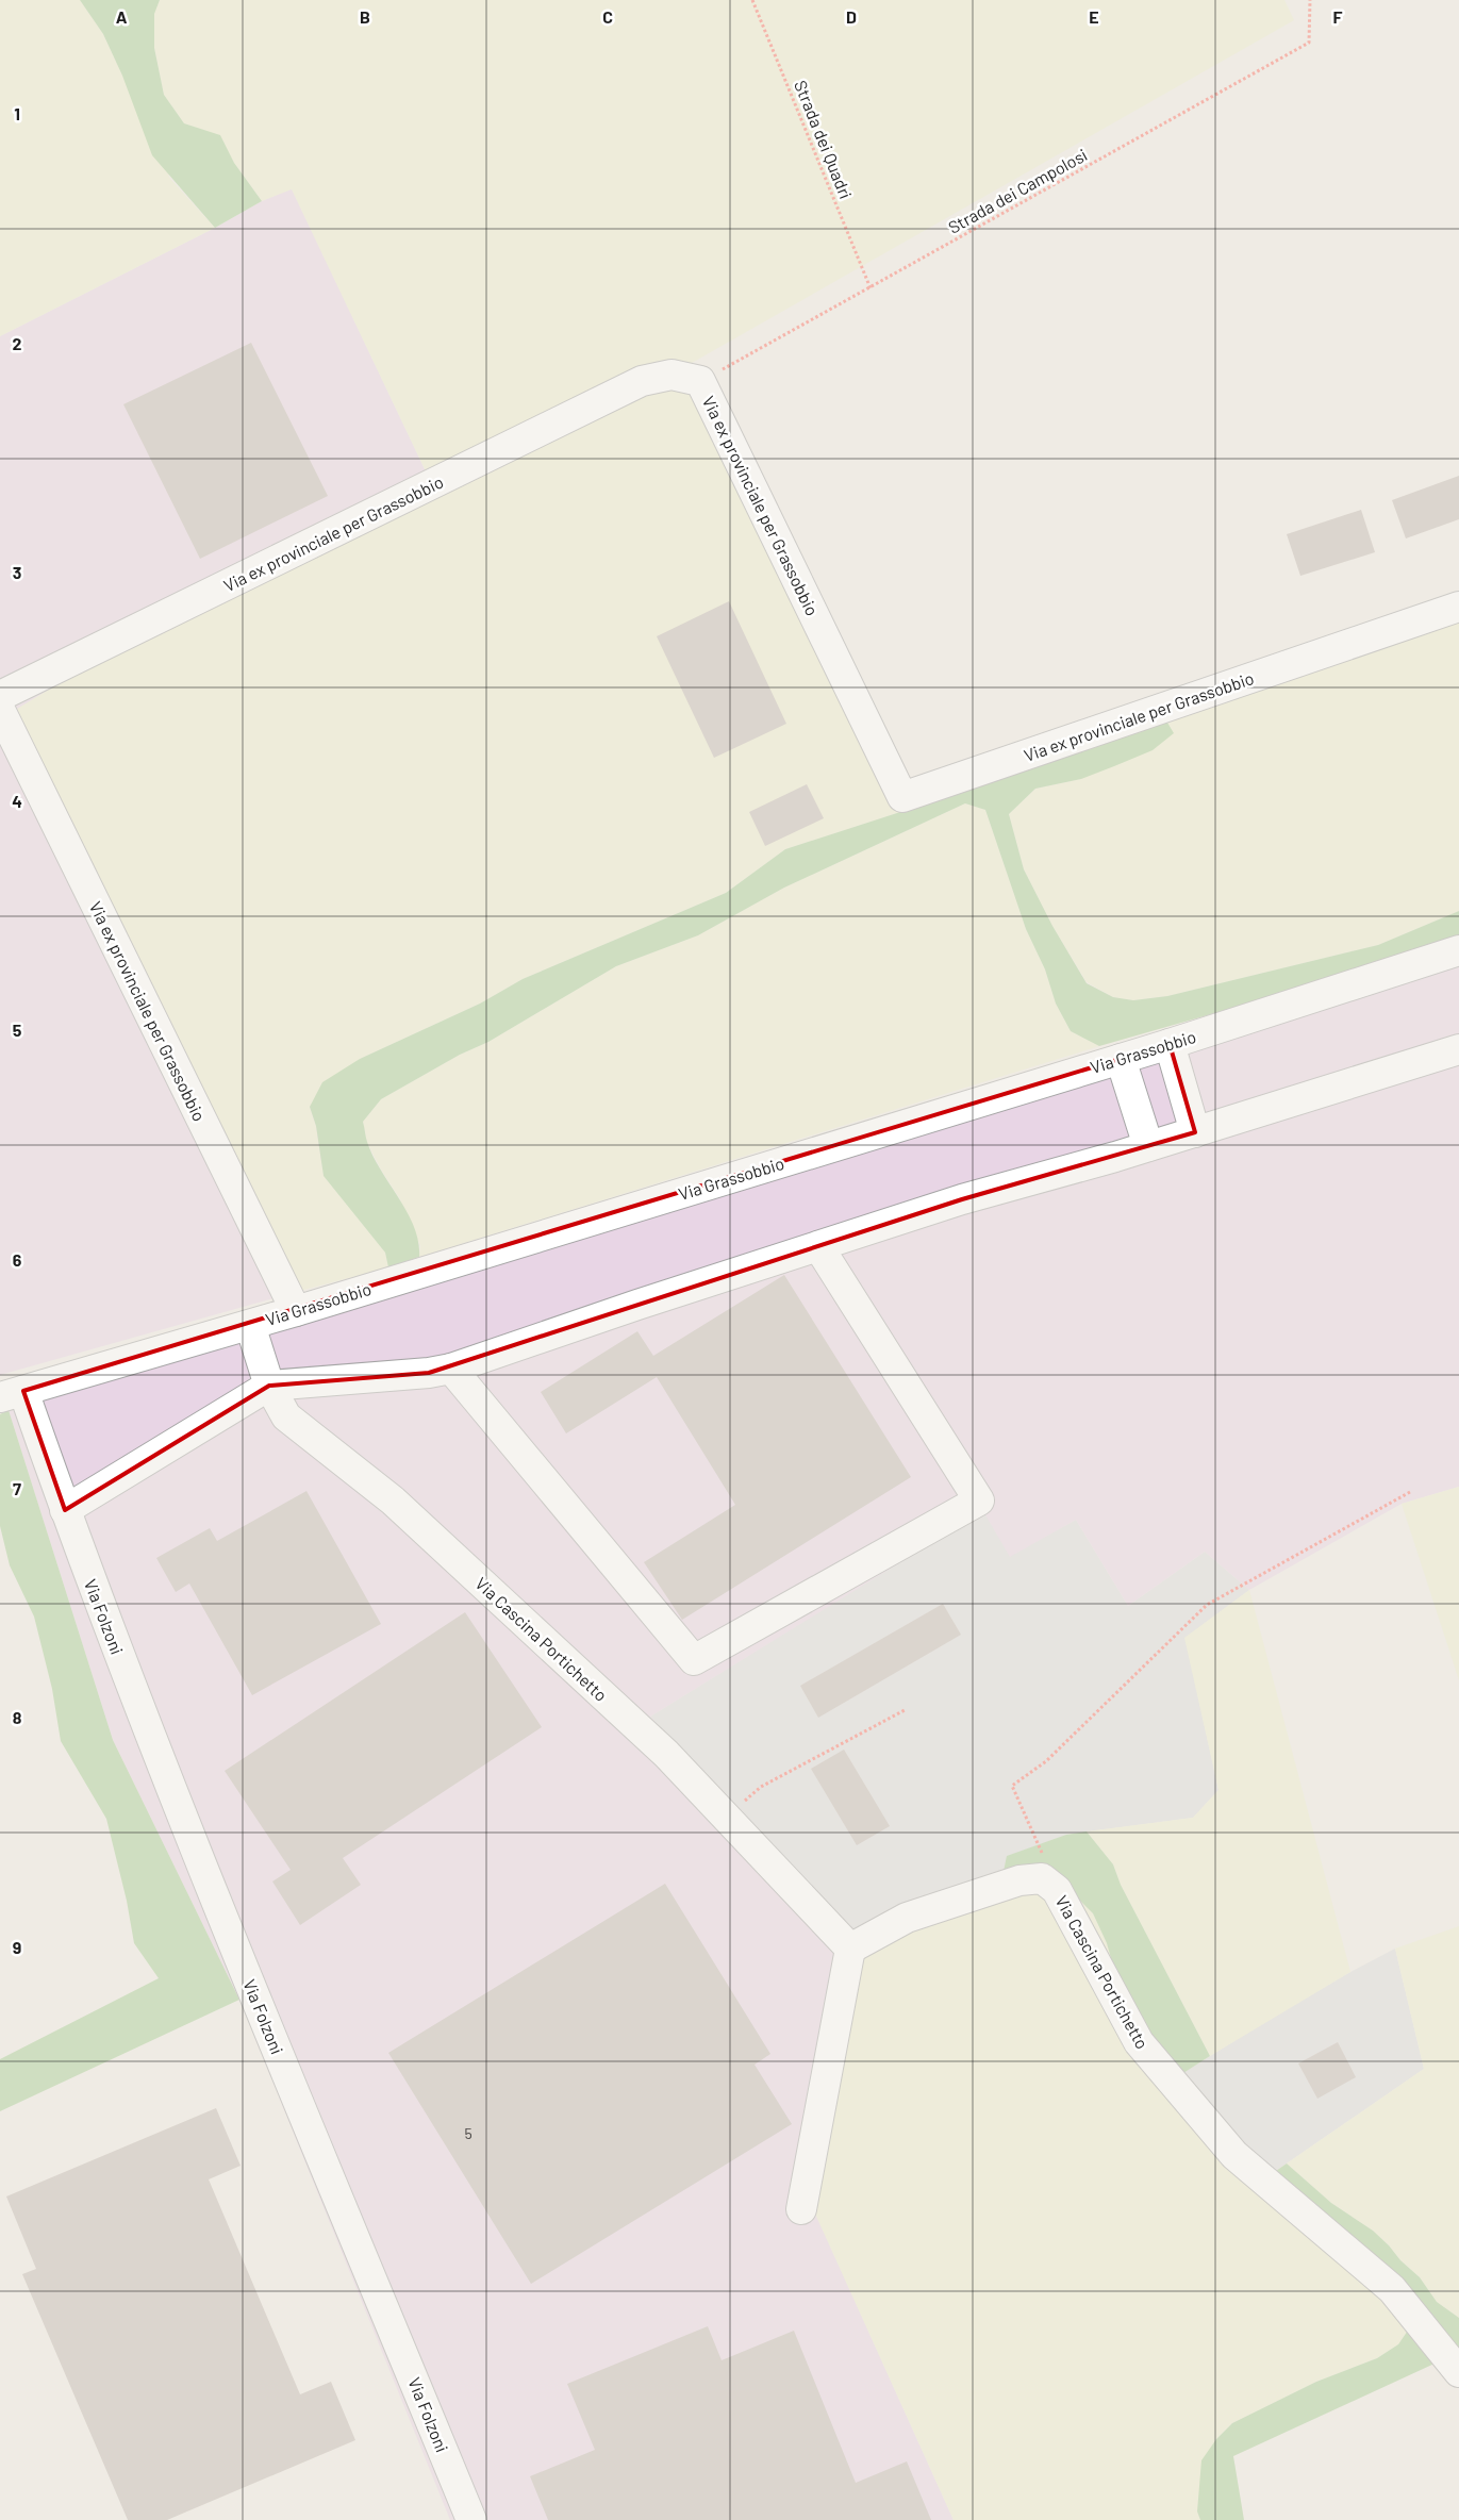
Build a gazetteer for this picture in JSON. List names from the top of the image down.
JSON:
{
  "streets": {
    "street": [
      "Via ex provinciale per Grassobbio",
      "Via Grassobbio",
      "Via Folzoni",
      "Via Cascina Portichetto"
    ],
    "path": ["Strada dei Quadri", "Strada dei Campolosi"]
  },
  "crossings": [
    ["Strada dei Quadri", "Strada dei Campolosi"],
    ["Strada dei Campolosi", "Via ex provinciale per Grassobbio"],
    ["Via ex provinciale per Grassobbio", "Via Grassobbio"],
    ["Via Grassobbio", "Via Folzoni"],
    ["Via Grassobbio", "Via Cascina Portichetto"]
  ],
  "house_numbers": ["5"],
  "grid": {
    "columns": [
      "A",
      "B",
      "C",
      "D",
      "E",
      "F"
    ],
    "rows": [
      "1",
      "2",
      "3",
      "4",
      "5",
      "6",
      "7",
      "8",
      "9"
    ]
  }
}
